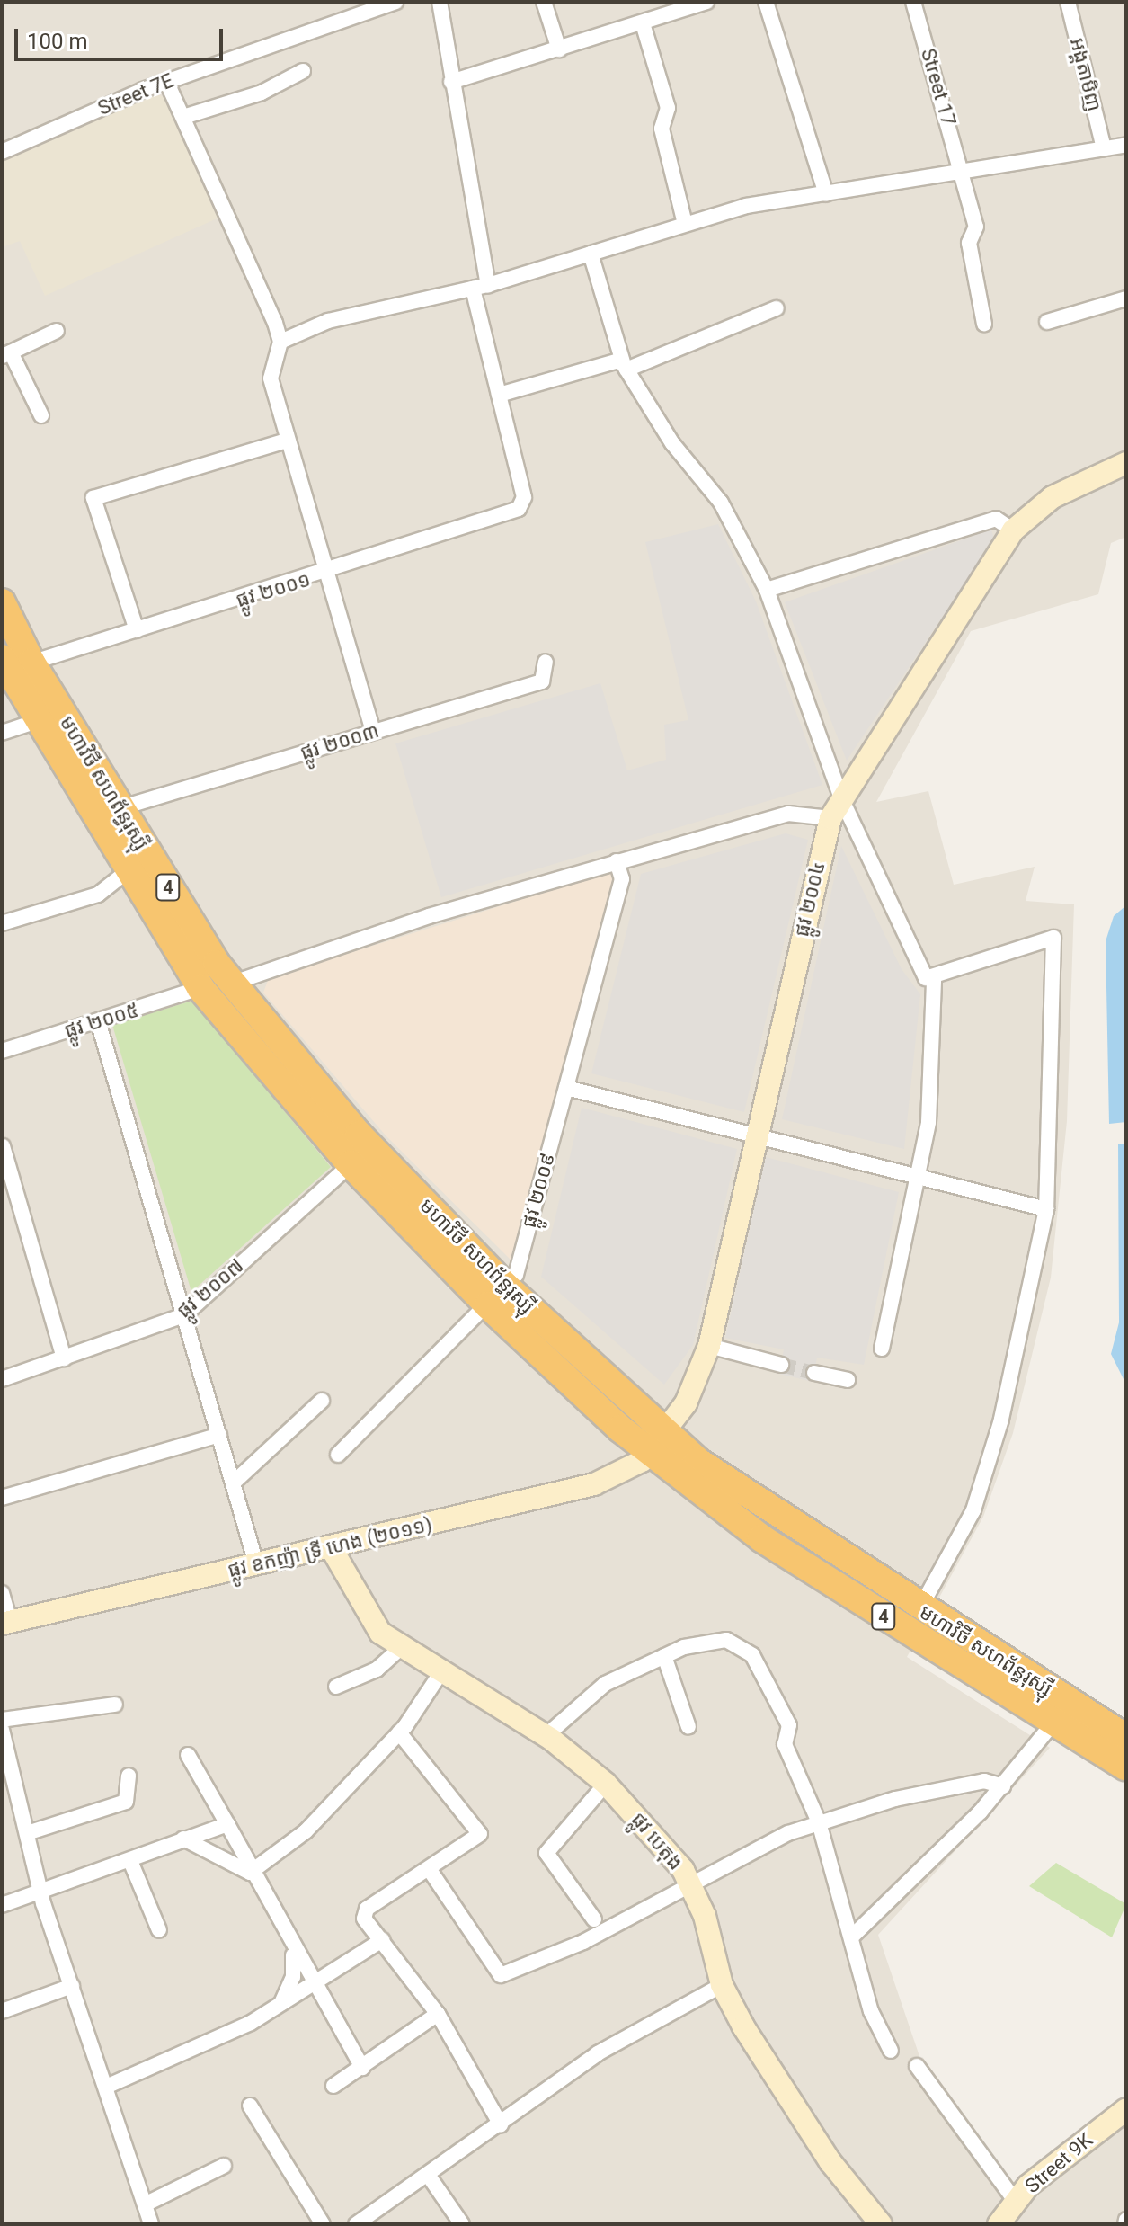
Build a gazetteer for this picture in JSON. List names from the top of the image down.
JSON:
{
  "streets": {
    "highway": ["មហាវិថី សហព័ន្ធរុស្ស៊ី", "4"],
    "main road": [
      "ផ្លូវ ២០០៤",
      "ផ្លូវ ឧកញ៉ា ទ្រី ហេង (២០១១)",
      "ផ្លូវ បេតុង",
      "Street 9K"
    ],
    "street": [
      "អង្គតាមិញ",
      "Street 17",
      "Street 7E",
      "ផ្លូវ ២០០១",
      "ផ្លូវ ២០០៣",
      "ផ្លូវ ២០០៥",
      "ផ្លូវ ២០០៩",
      "ផ្លូវ ២០០៧"
    ]
  },
  "crossings": [
    ["ផ្លូវ ២០០១", "មហាវិថី សហព័ន្ធរុស្ស៊ី"],
    ["ផ្លូវ ២០០៣", "មហាវិថី សហព័ន្ធរុស្ស៊ី"],
    ["មហាវិថី សហព័ន្ធរុស្ស៊ី", "ផ្លូវ ២០០៤"],
    ["មហាវិថី សហព័ន្ធរុស្ស៊ី", "ផ្លូវ ២០០៥"],
    ["មហាវិថី សហព័ន្ធរុស្ស៊ី", "ផ្លូវ ២០០៩"],
    ["មហាវិថី សហព័ន្ធរុស្ស៊ី", "ផ្លូវ ២០០៧"],
    ["មហាវិថី សហព័ន្ធរុស្ស៊ី", "ផ្លូវ ឧកញ៉ា ទ្រី ហេង (២០១១)"],
    ["ផ្លូវ ២០០៤", "ផ្លូវ ឧកញ៉ា ទ្រី ហេង (២០១១)"],
    ["ផ្លូវ ឧកញ៉ា ទ្រី ហេង (២០១១)", "ផ្លូវ បេតុង"]
  ],
  "scale_bar": "100 m"
}
